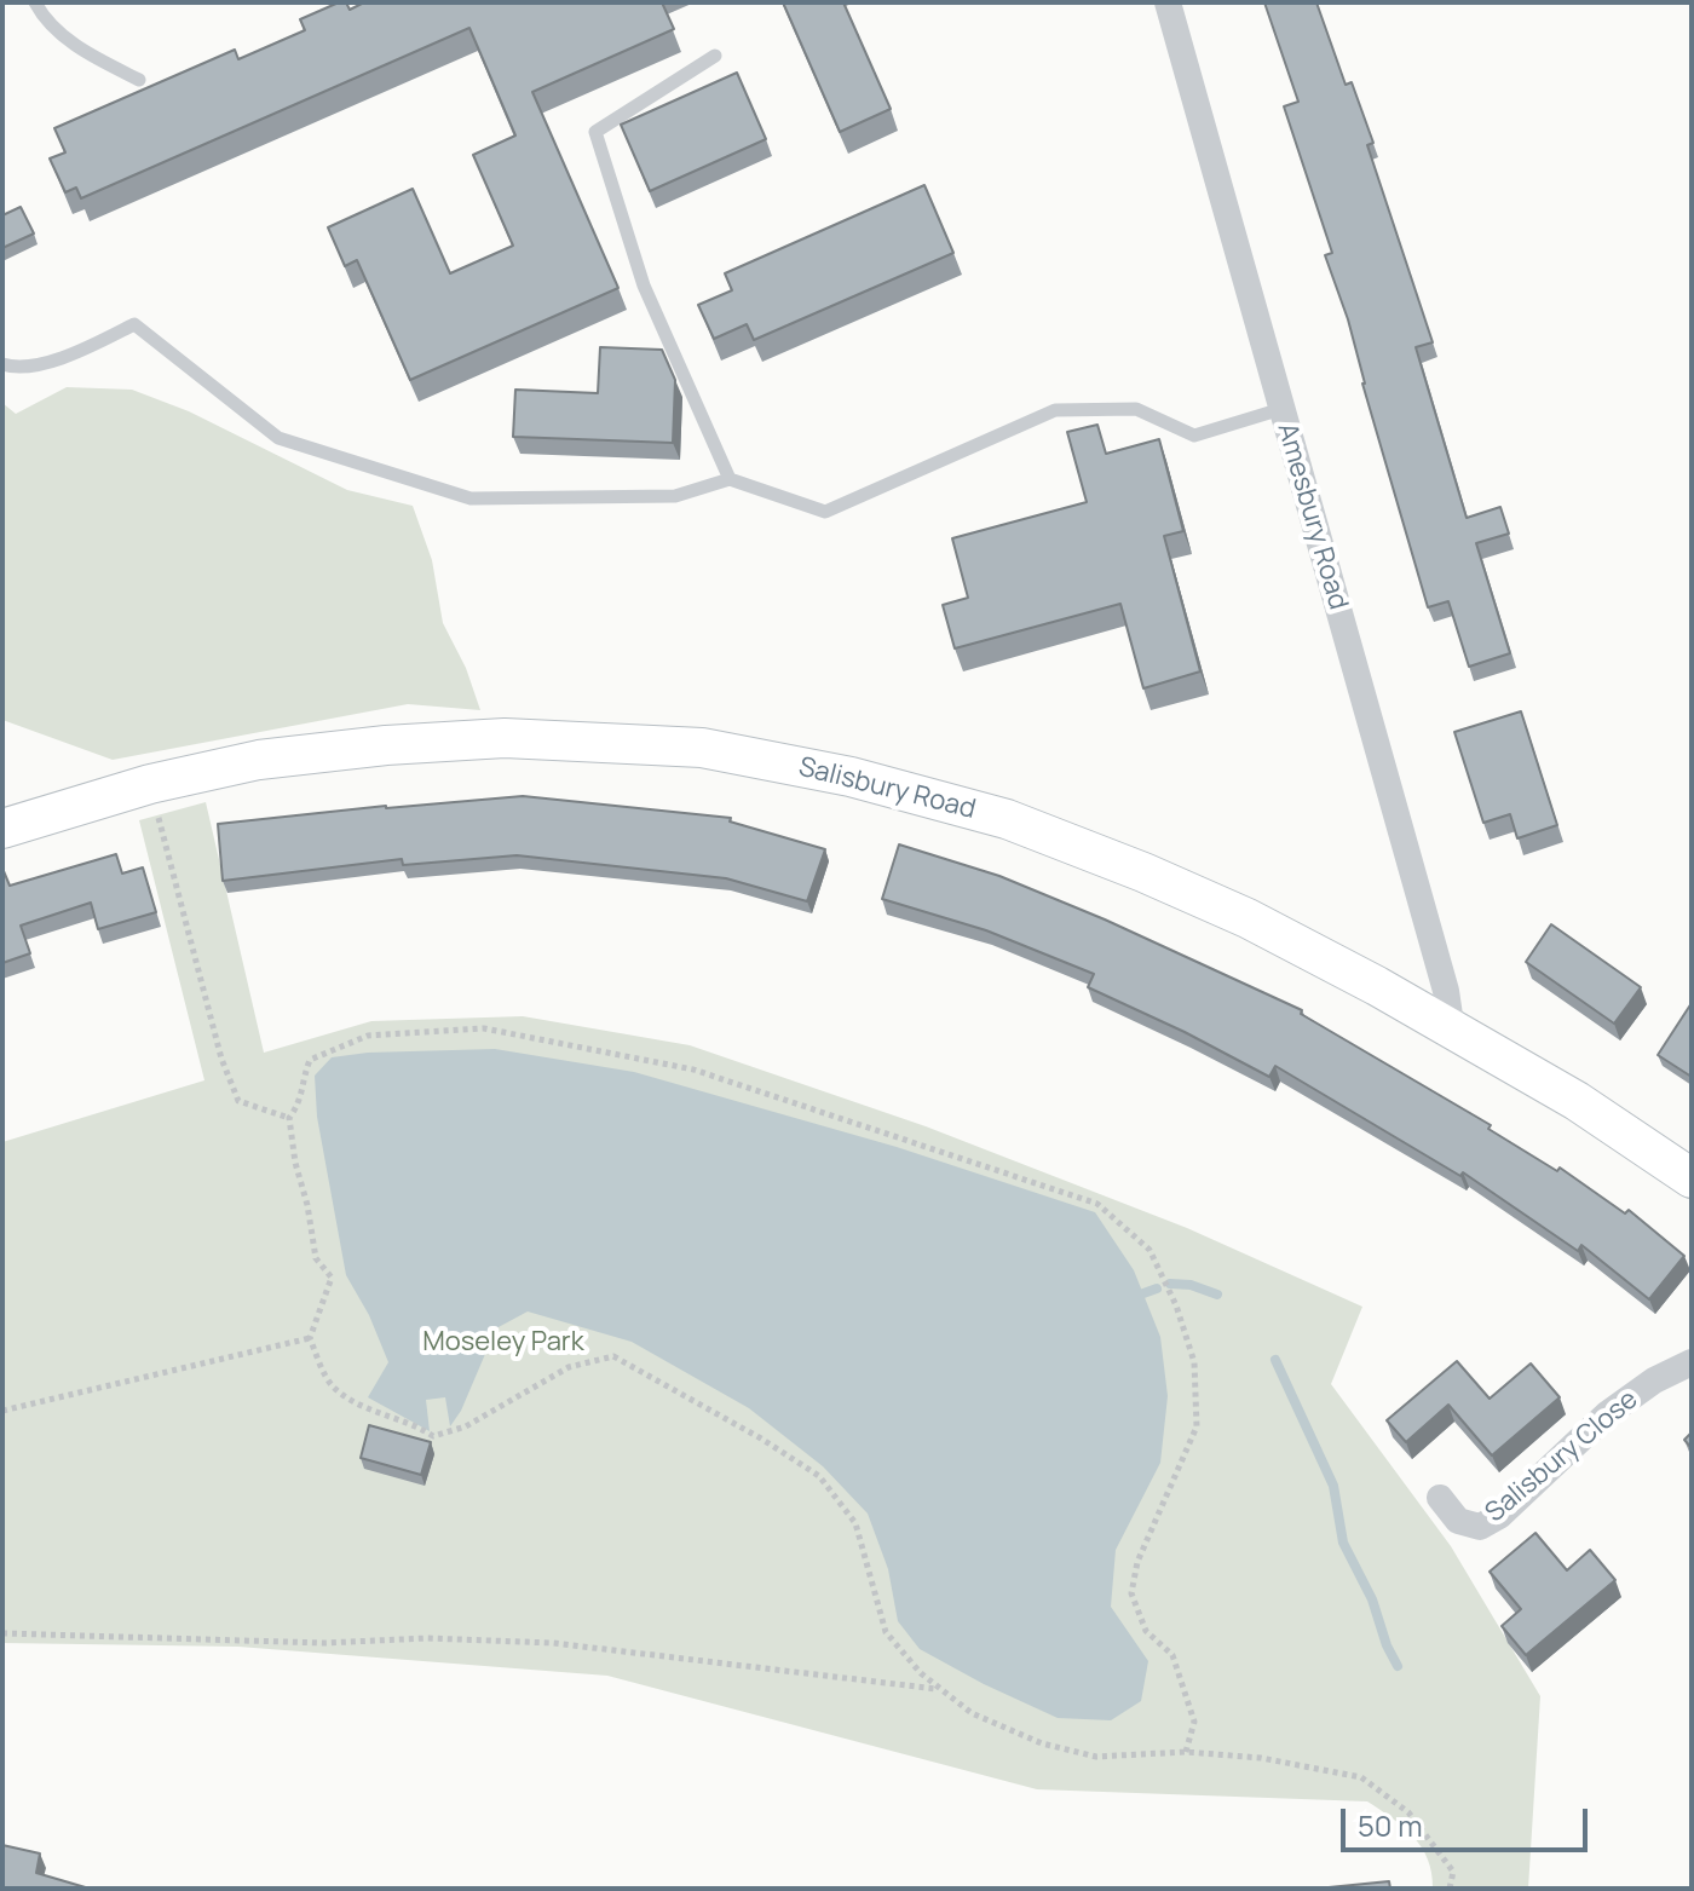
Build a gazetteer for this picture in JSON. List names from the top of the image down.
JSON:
{
  "streets": {
    "main road": ["Salisbury Road"],
    "street": ["Amesbury Road", "Salisbury Close"]
  },
  "crossings": [
    ["Amesbury Road", "Salisbury Road"]
  ],
  "parks": ["Moseley Park"],
  "scale_bar": "50 m"
}
